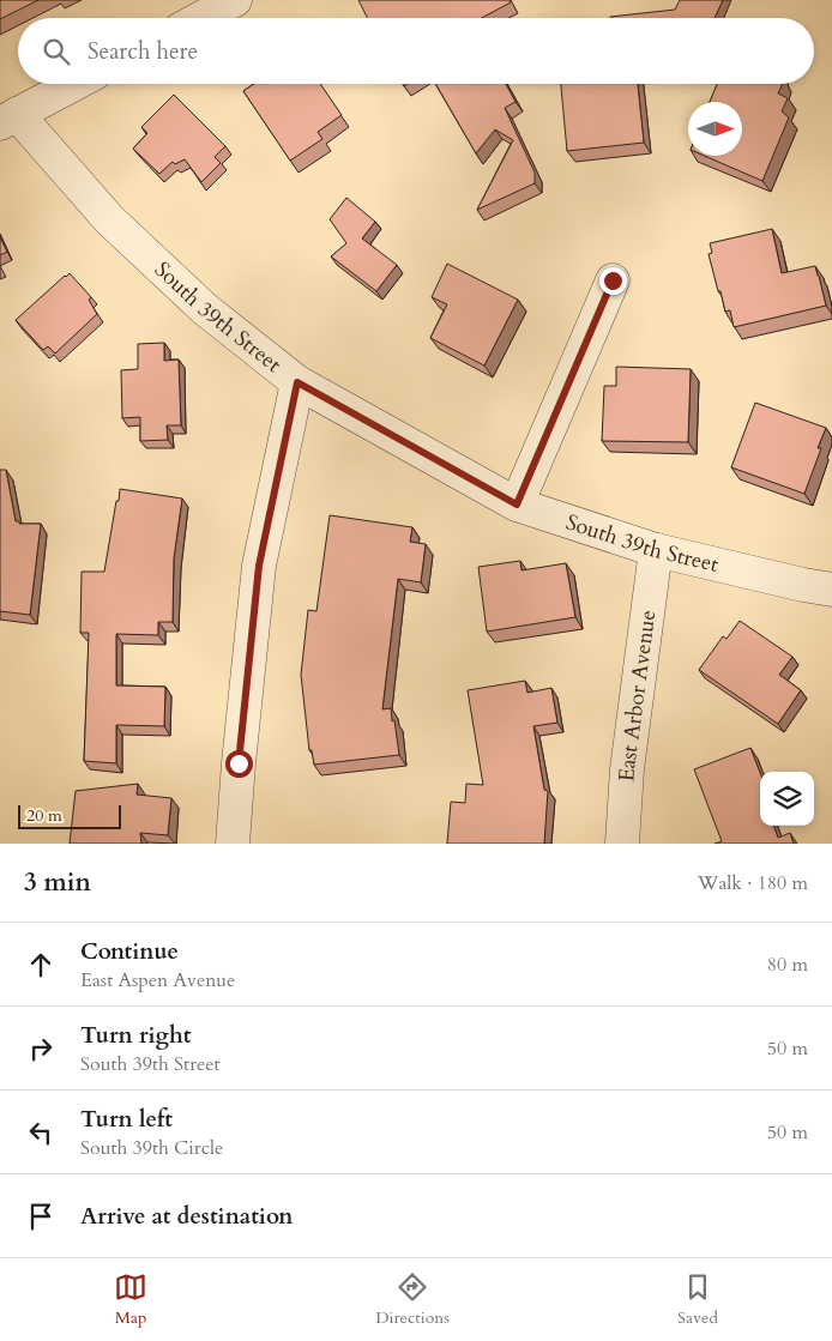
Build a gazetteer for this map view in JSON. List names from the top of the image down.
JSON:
{
  "streets": {
    "street": ["South 39th Street", "East Arbor Avenue"]
  },
  "crossings": [
    ["South 39th Street", "East Arbor Avenue"]
  ],
  "scale_bar": "20 m",
  "north": "right",
  "page": {
    "search": "Search here",
    "scale": "20 m",
    "heading": ["3 min", "Walk · 180 m"],
    "list": [
      ["Continue", "East Aspen Avenue", "80 m"],
      ["Turn right", "South 39th Street", "50 m"],
      ["Turn left", "South 39th Circle", "50 m"],
      "Arrive at destination"
    ],
    "nav": ["Map", "Directions", "Saved"]
  }
}
